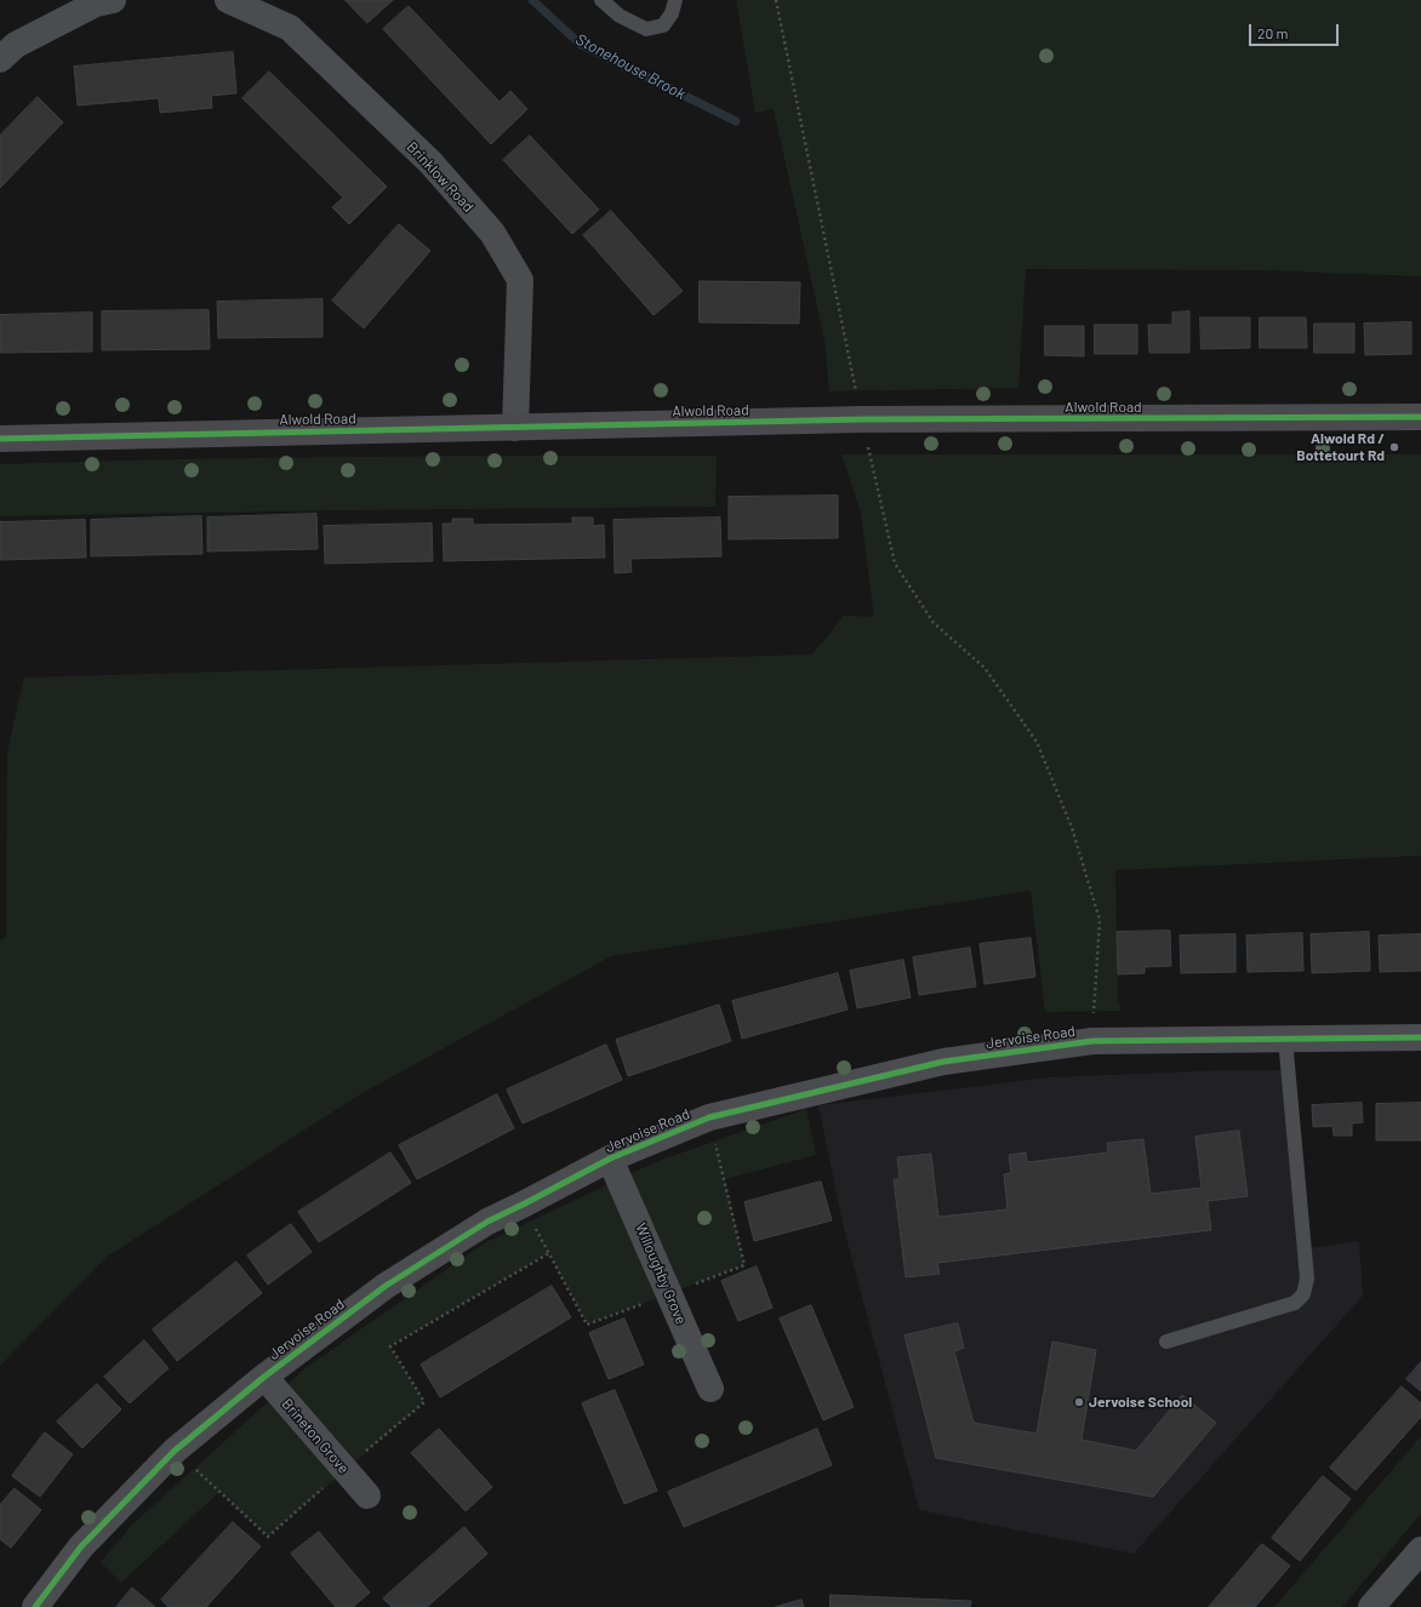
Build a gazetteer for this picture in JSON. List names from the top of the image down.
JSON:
{
  "streets": {
    "street": [
      "Brinklow Road",
      "Alwold Road",
      "Jervoise Road",
      "Willoughby Grove",
      "Brineton Grove"
    ]
  },
  "crossings": [
    ["Brinklow Road", "Alwold Road"],
    ["Jervoise Road", "Willoughby Grove"],
    ["Jervoise Road", "Brineton Grove"]
  ],
  "water": ["Stonehouse Brook"],
  "places": ["Alwold Rd / Bottetourt Rd", "Jervoise School"],
  "scale_bar": "20 m"
}
